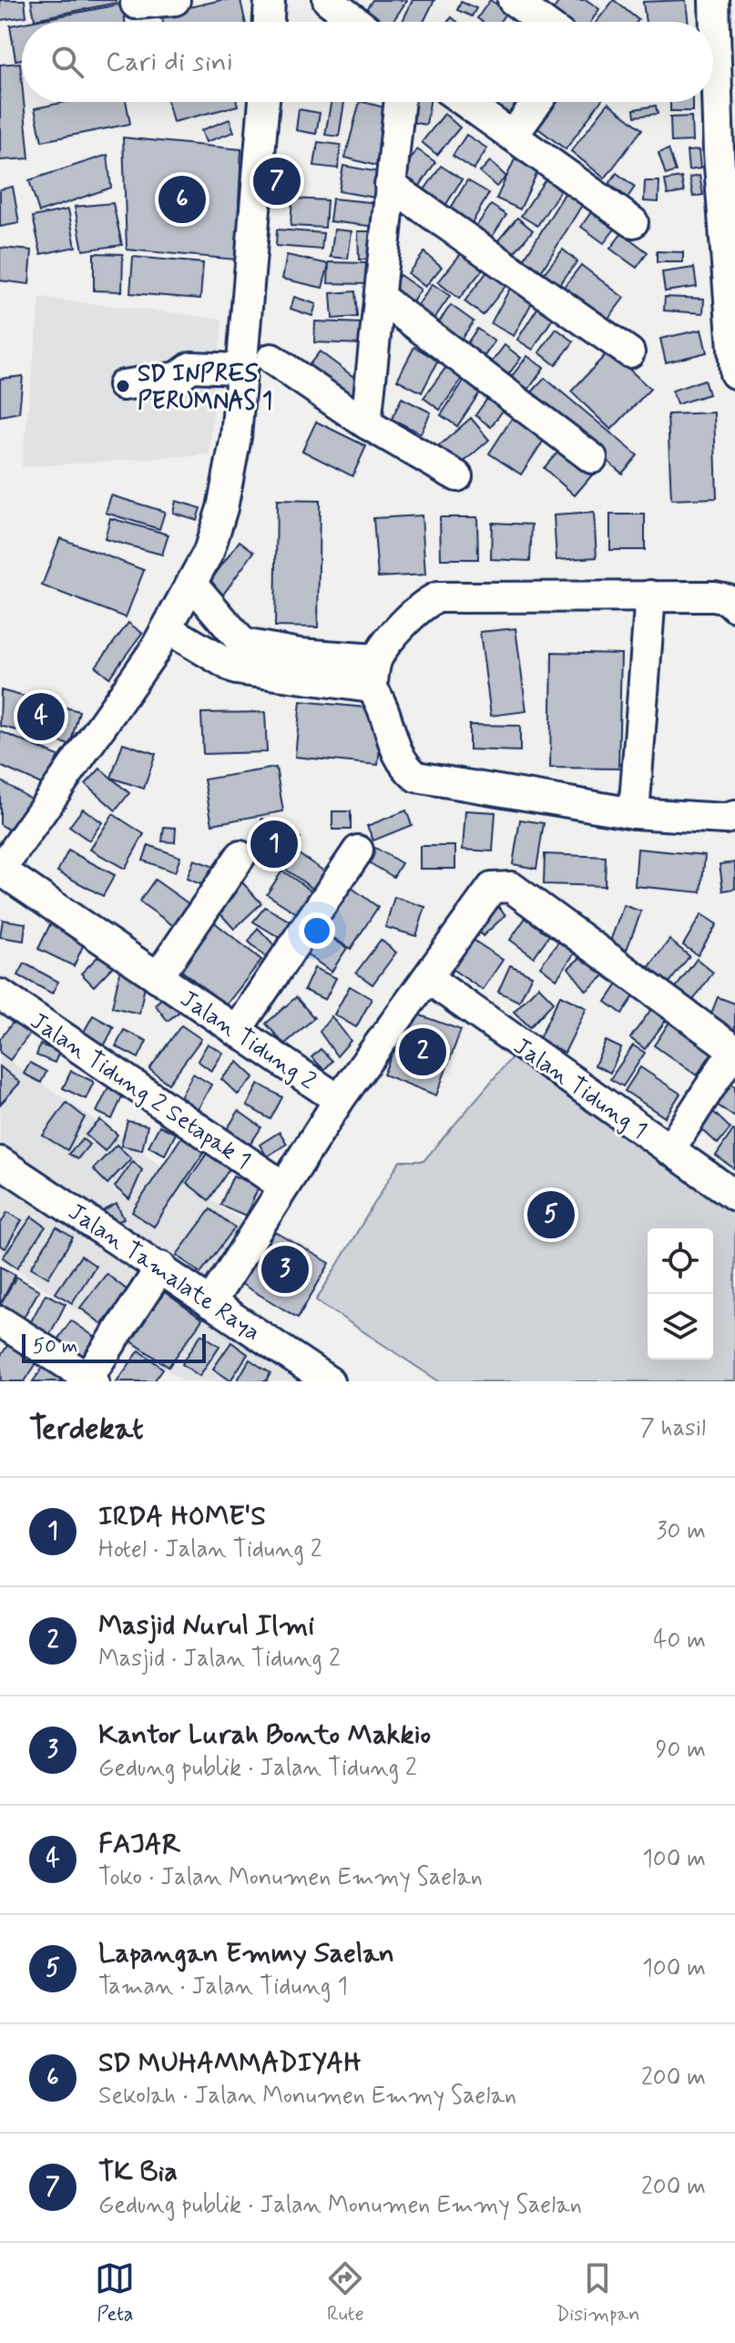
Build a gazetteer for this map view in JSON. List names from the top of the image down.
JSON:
{
  "streets": {
    "street": [
      "Jalan Tidung 2",
      "Jalan Tidung 1",
      "Jalan Tidung 2 Setapak 1",
      "Jalan Tamalate Raya"
    ]
  },
  "crossings": [
    ["Jalan Tidung 2", "Jalan Tidung 1"],
    ["Jalan Tidung 2", "Jalan Tidung 2 Setapak 1"],
    ["Jalan Tidung 2", "Jalan Tamalate Raya"]
  ],
  "places": ["SD INPRES PERUMNAS 1"],
  "scale_bar": "50 m",
  "page": {
    "search": "Cari di sini",
    "pins": [
      "7",
      "6",
      "4",
      "1",
      "2",
      "5",
      "3"
    ],
    "scale": "50 m",
    "heading": ["Terdekat", "7 hasil"],
    "list": [
      {
        "mark": "1",
        "name": "IRDA HOME'S",
        "note": "Hotel · Jalan Tidung 2",
        "value": "30 m"
      },
      {
        "mark": "2",
        "name": "Masjid Nurul Ilmi",
        "note": "Masjid · Jalan Tidung 2",
        "value": "40 m"
      },
      {
        "mark": "3",
        "name": "Kantor Lurah Bonto Makkio",
        "note": "Gedung publik · Jalan Tidung 2",
        "value": "90 m"
      },
      {
        "mark": "4",
        "name": "FAJAR",
        "note": "Toko · Jalan Monumen Emmy Saelan",
        "value": "100 m"
      },
      {
        "mark": "5",
        "name": "Lapangan Emmy Saelan",
        "note": "Taman · Jalan Tidung 1",
        "value": "100 m"
      },
      {
        "mark": "6",
        "name": "SD MUHAMMADIYAH",
        "note": "Sekolah · Jalan Monumen Emmy Saelan",
        "value": "200 m"
      },
      {
        "mark": "7",
        "name": "TK Bia",
        "note": "Gedung publik · Jalan Monumen Emmy Saelan",
        "value": "200 m"
      }
    ],
    "nav": ["Peta", "Rute", "Disimpan"]
  }
}
